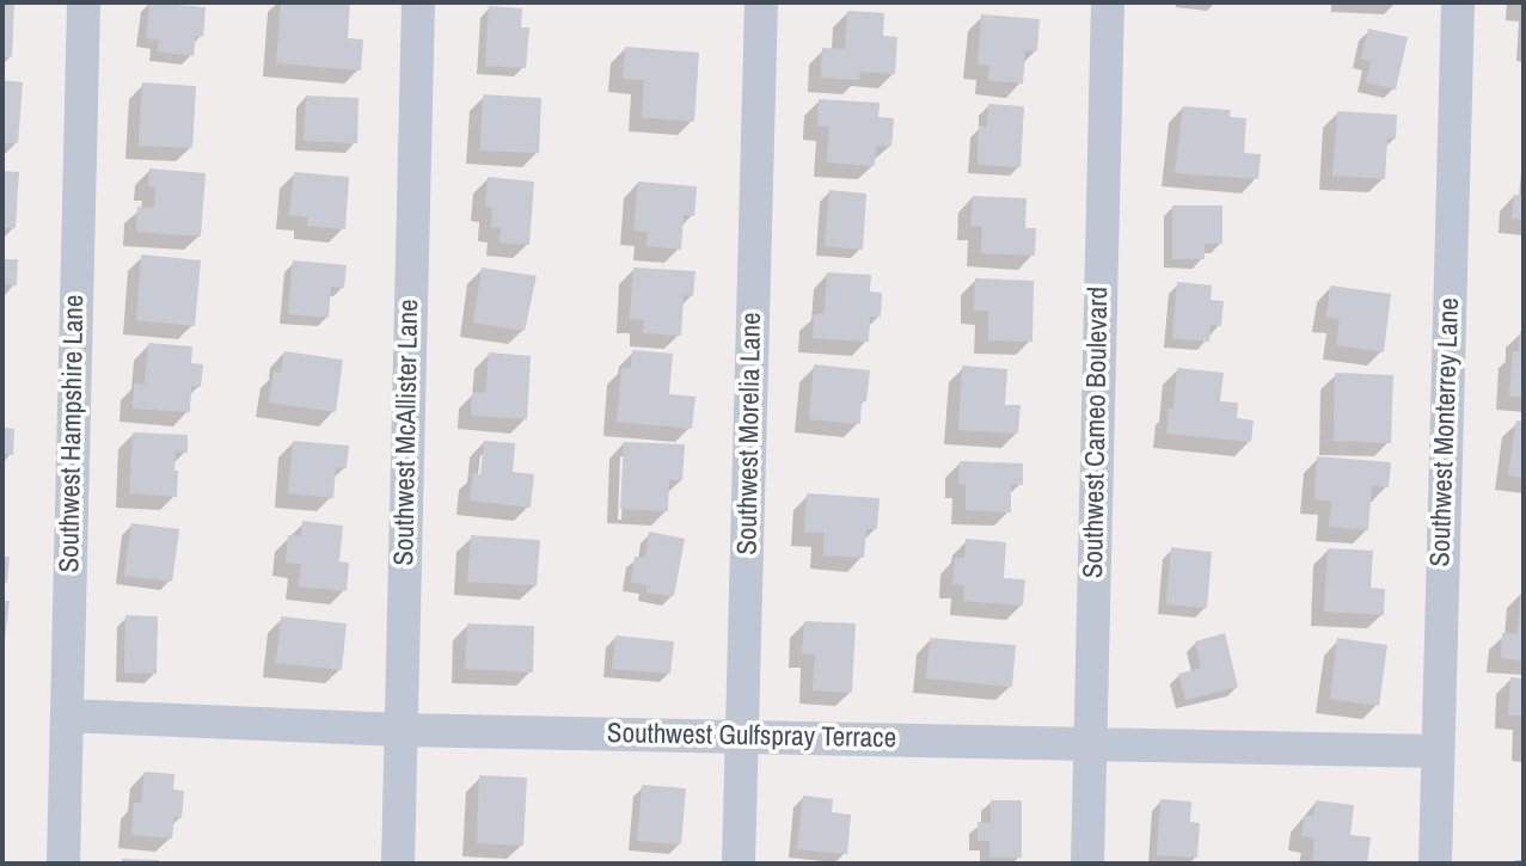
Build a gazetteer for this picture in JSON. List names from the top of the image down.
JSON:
{
  "streets": {
    "street": [
      "Southwest McAllister Lane",
      "Southwest Cameo Boulevard",
      "Southwest Monterrey Lane",
      "Southwest Hampshire Lane",
      "Southwest Morelia Lane",
      "Southwest Gulfspray Terrace"
    ]
  },
  "crossings": [
    ["Southwest McAllister Lane", "Southwest Gulfspray Terrace"],
    ["Southwest Cameo Boulevard", "Southwest Gulfspray Terrace"],
    ["Southwest Monterrey Lane", "Southwest Gulfspray Terrace"],
    ["Southwest Hampshire Lane", "Southwest Gulfspray Terrace"],
    ["Southwest Morelia Lane", "Southwest Gulfspray Terrace"]
  ]
}
